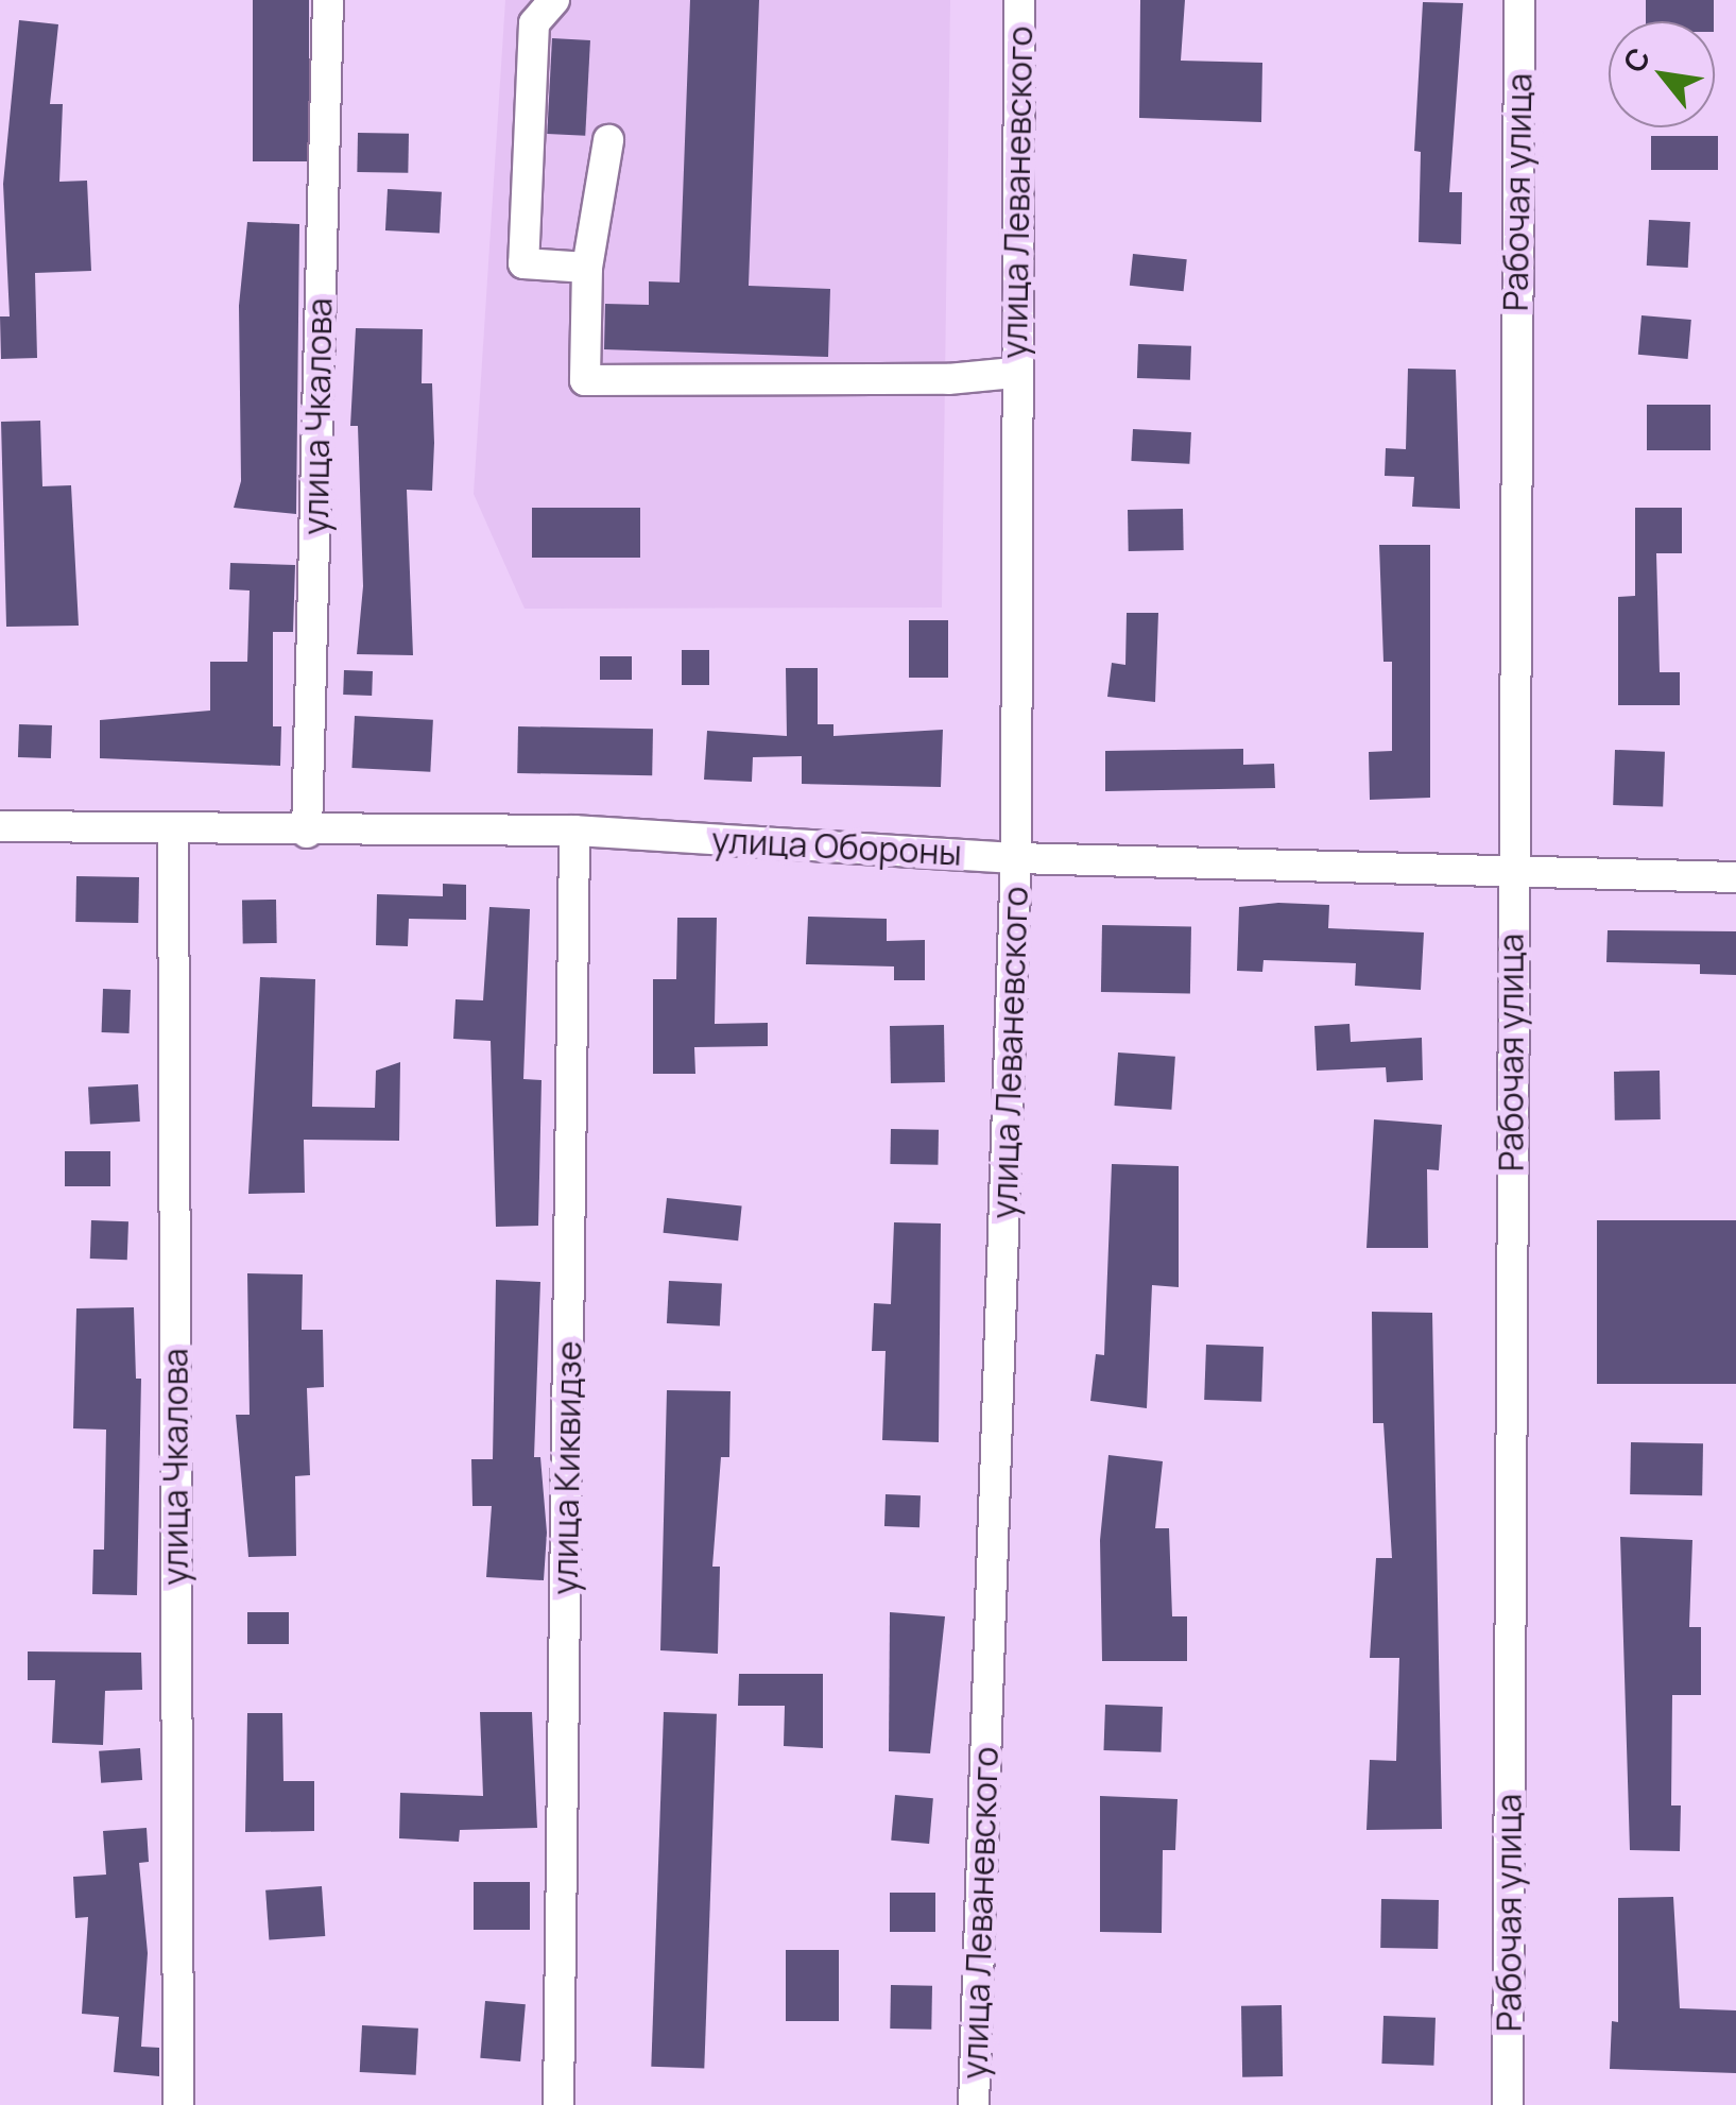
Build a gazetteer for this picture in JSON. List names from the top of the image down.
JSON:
{
  "streets": {
    "street": [
      "улица Леваневского",
      "Рабочая улица",
      "улица Чкалова",
      "улица Обороны",
      "улица Киквидзе"
    ]
  },
  "crossings": [
    ["улица Леваневского", "улица Обороны"],
    ["Рабочая улица", "улица Обороны"],
    ["улица Чкалова", "улица Обороны"],
    ["улица Обороны", "улица Киквидзе"]
  ],
  "north": "top left"
}
